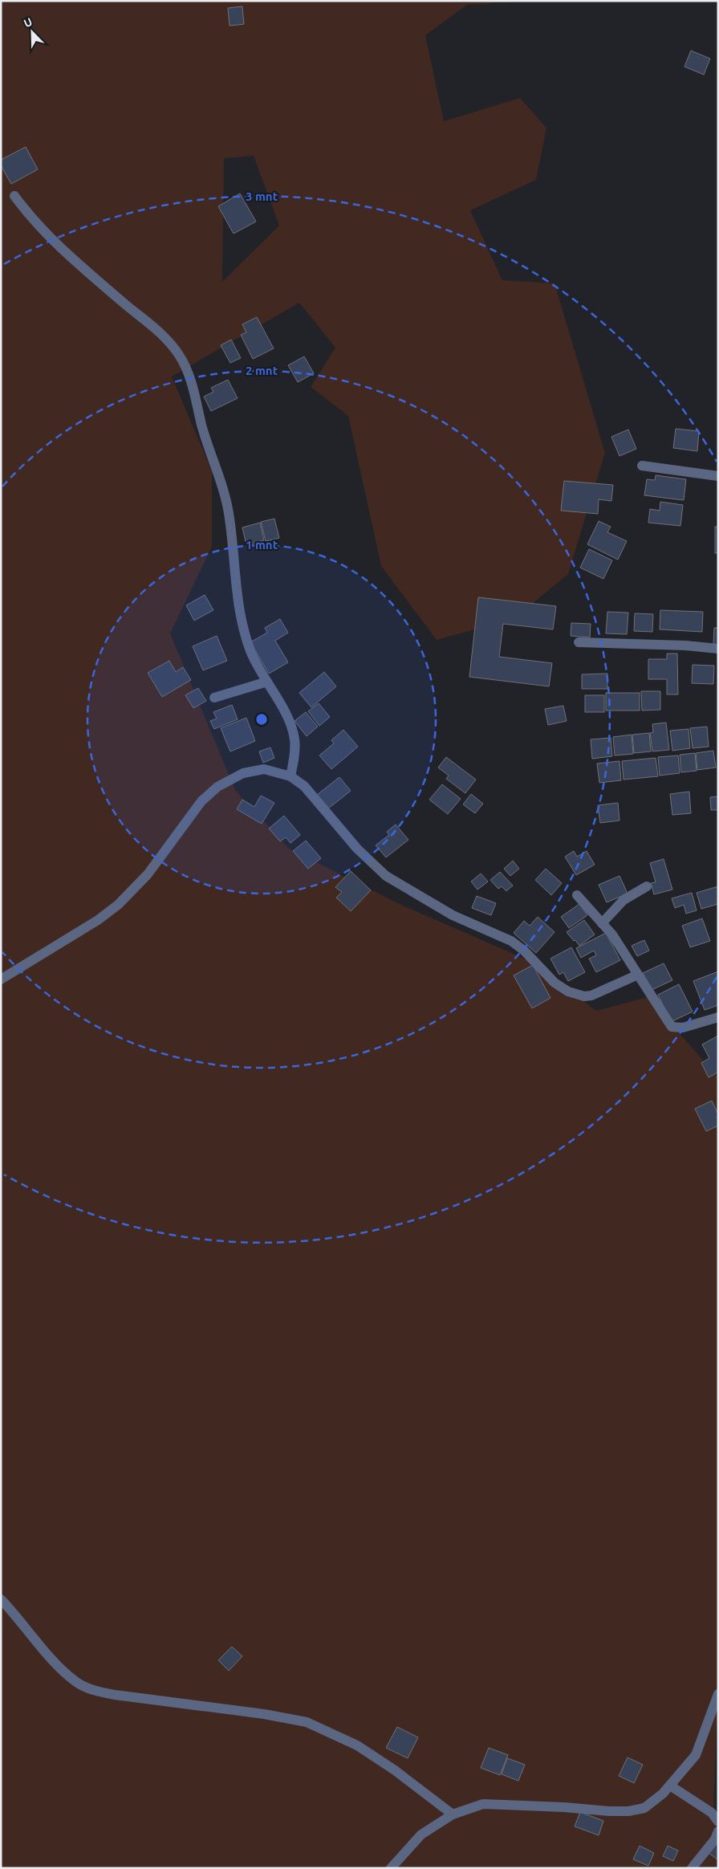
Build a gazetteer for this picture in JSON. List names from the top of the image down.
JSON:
{
  "north": "top left",
  "rings": ["3 mnt", "2 mnt", "1 mnt"]
}
